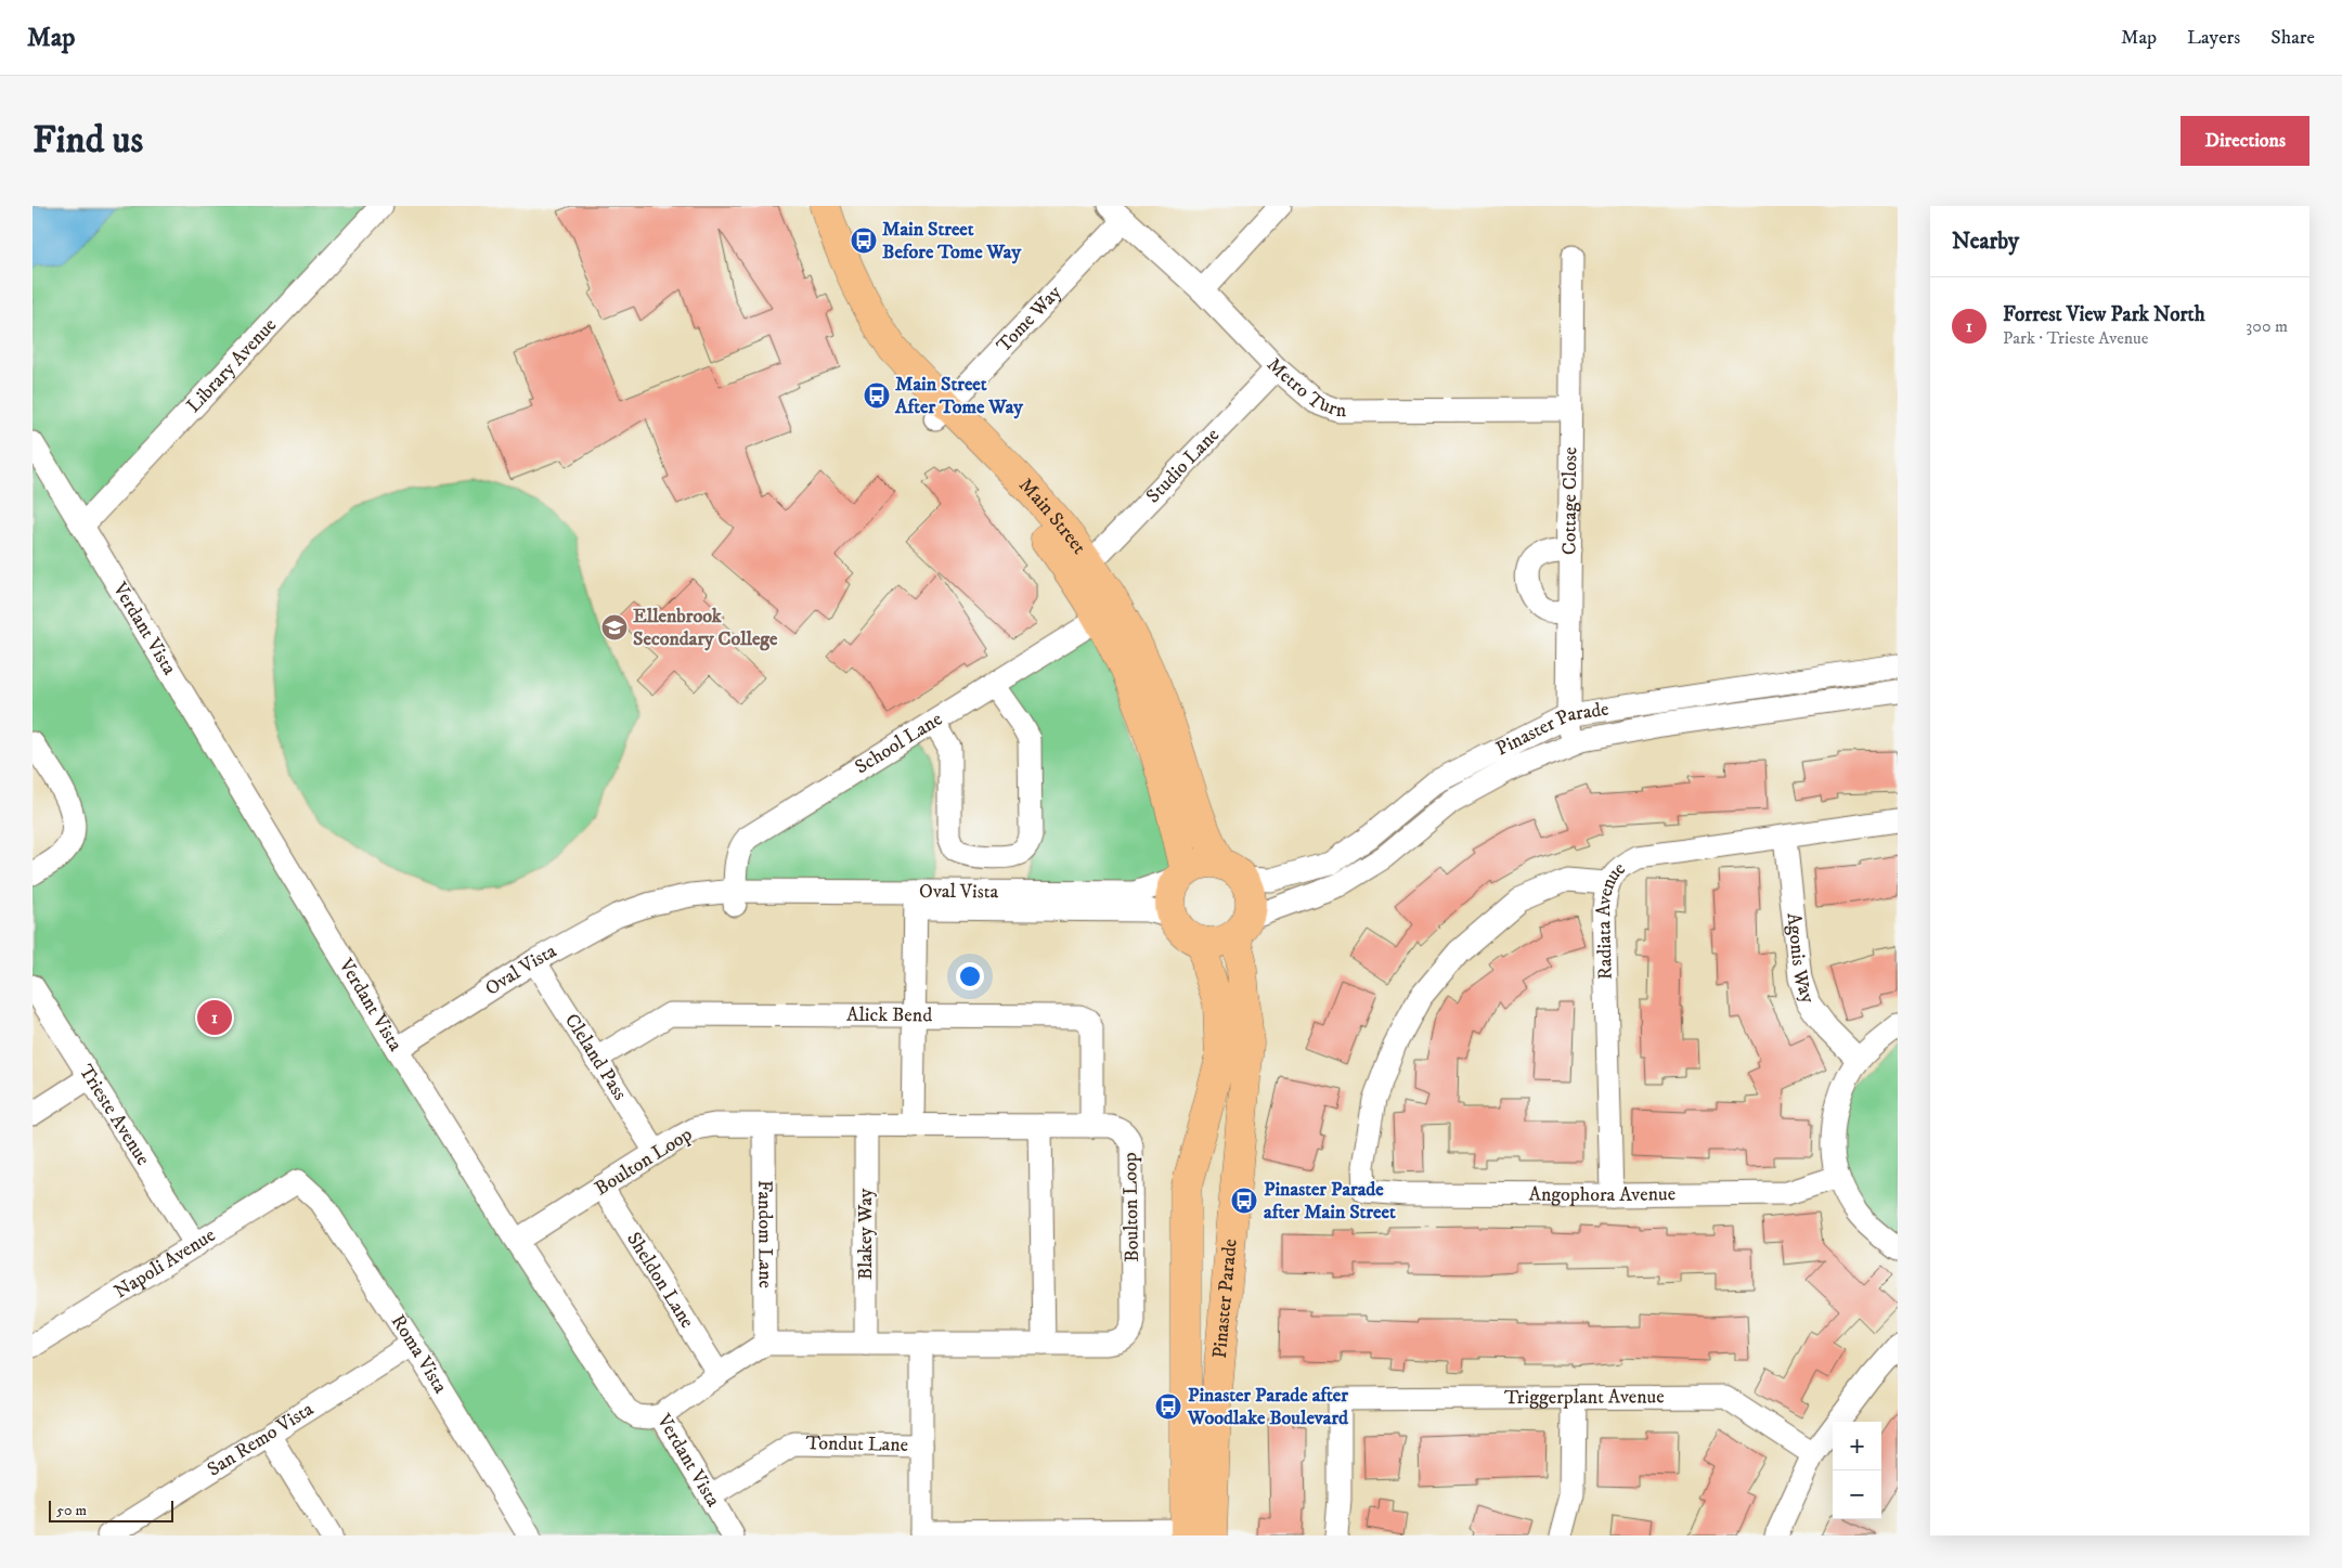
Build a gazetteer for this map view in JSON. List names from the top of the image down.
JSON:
{
  "streets": {
    "main road": ["Main Street", "Pinaster Parade"],
    "street": [
      "Tome Way",
      "Library Avenue",
      "Metro Turn",
      "Studio Lane",
      "Cottage Close",
      "Verdant Vista",
      "School Lane",
      "Oval Vista",
      "Radiata Avenue",
      "Agonis Way",
      "Alick Bend",
      "Cleland Pass",
      "Trieste Avenue",
      "Boulton Loop",
      "Angophora Avenue",
      "Fandom Lane",
      "Blakey Way",
      "Napoli Avenue",
      "Sheldon Lane",
      "Roma Vista",
      "Triggerplant Avenue",
      "San Remo Vista",
      "Tondut Lane"
    ]
  },
  "crossings": [
    ["Tome Way", "Metro Turn"],
    ["Tome Way", "Main Street"],
    ["Library Avenue", "Verdant Vista"],
    ["Metro Turn", "Studio Lane"],
    ["Metro Turn", "Cottage Close"],
    ["Studio Lane", "Main Street"],
    ["Cottage Close", "Pinaster Parade"],
    ["Main Street", "Pinaster Parade"],
    ["Main Street", "School Lane"],
    ["Main Street", "Oval Vista"],
    ["Verdant Vista", "Oval Vista"],
    ["Verdant Vista", "Boulton Loop"],
    ["Verdant Vista", "Tondut Lane"],
    ["Pinaster Parade", "Oval Vista"],
    ["School Lane", "Oval Vista"],
    ["Oval Vista", "Cleland Pass"],
    ["Radiata Avenue", "Agonis Way"],
    ["Radiata Avenue", "Angophora Avenue"],
    ["Alick Bend", "Cleland Pass"],
    ["Alick Bend", "Boulton Loop"],
    ["Cleland Pass", "Boulton Loop"],
    ["Trieste Avenue", "Napoli Avenue"],
    ["Boulton Loop", "Fandom Lane"],
    ["Boulton Loop", "Blakey Way"],
    ["Boulton Loop", "Sheldon Lane"],
    ["Napoli Avenue", "Roma Vista"],
    ["Roma Vista", "San Remo Vista"]
  ],
  "places": {
    "bus stop": [
      "Main Street Before Tome Way",
      "Main Street After Tome Way",
      "Pinaster Parade after Main Street",
      "Pinaster Parade after Woodlake Boulevard"
    ],
    "school or university": ["Ellenbrook Secondary College"]
  },
  "scale_bar": "50 m",
  "page": {
    "header": "Map",
    "nav": ["Map", "Layers", "Share"],
    "buttons": "Directions",
    "title": "Find us",
    "heading": "Nearby",
    "list": [
      {
        "mark": "1",
        "name": "Forrest View Park North",
        "note": "Park · Trieste Avenue",
        "value": "300 m"
      }
    ],
    "pins": "1",
    "map_buttons": ["+", "−"],
    "scale": "50 m"
  }
}
